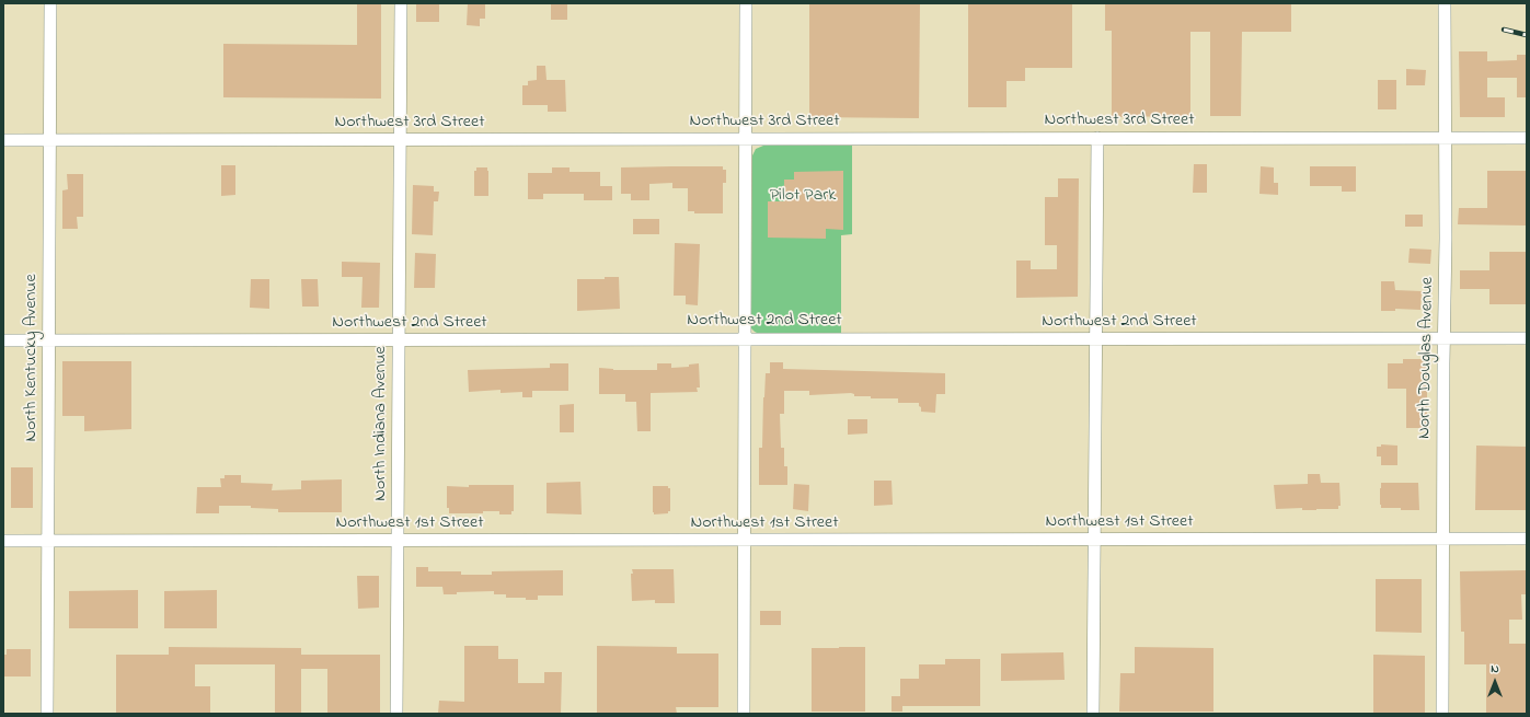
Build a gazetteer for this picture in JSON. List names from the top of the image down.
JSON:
{
  "streets": {
    "street": [
      "Northwest 3rd Street",
      "Northwest 2nd Street",
      "North Kentucky Avenue",
      "North Douglas Avenue",
      "North Indiana Avenue",
      "Northwest 1st Street"
    ]
  },
  "crossings": [
    ["Northwest 3rd Street", "North Kentucky Avenue"],
    ["Northwest 3rd Street", "North Douglas Avenue"],
    ["Northwest 3rd Street", "North Indiana Avenue"],
    ["Northwest 2nd Street", "North Kentucky Avenue"],
    ["Northwest 2nd Street", "North Douglas Avenue"],
    ["Northwest 2nd Street", "North Indiana Avenue"],
    ["North Kentucky Avenue", "Northwest 1st Street"],
    ["North Douglas Avenue", "Northwest 1st Street"],
    ["North Indiana Avenue", "Northwest 1st Street"]
  ],
  "parks": ["Pilot Park"],
  "north": "top"
}
